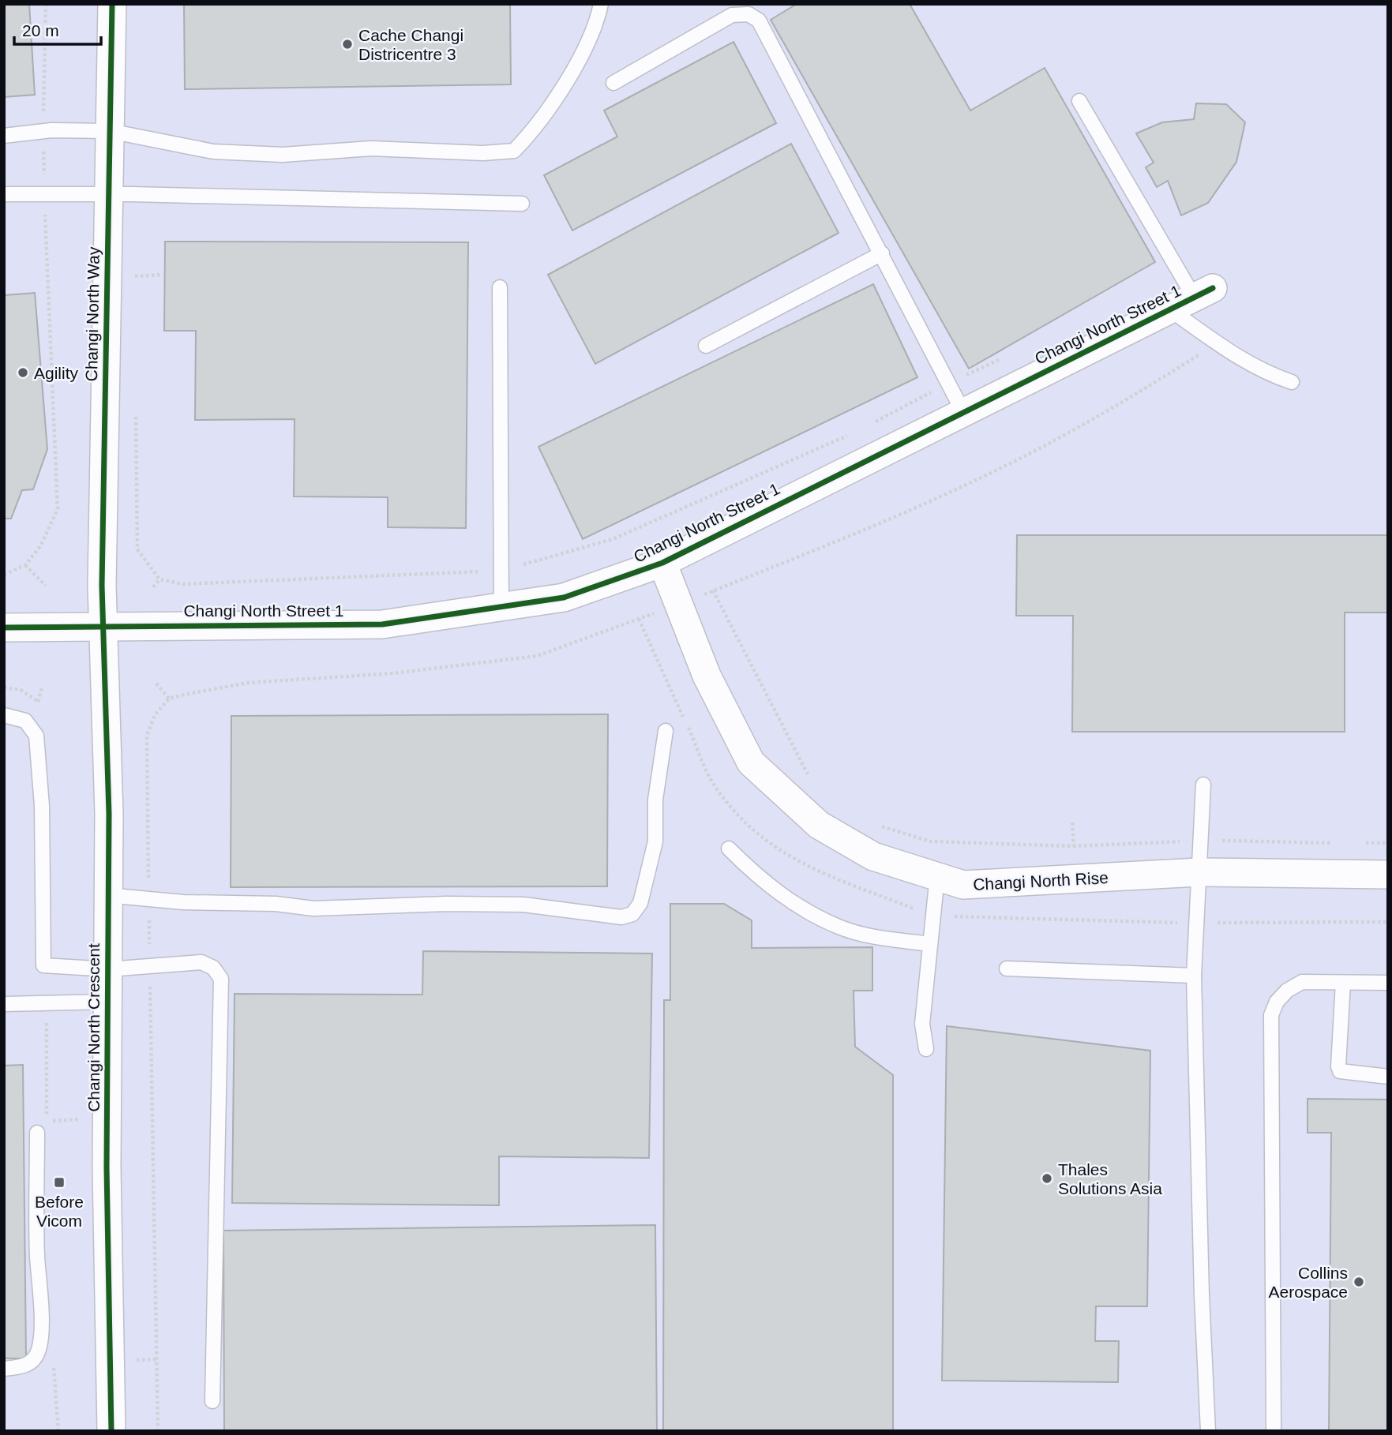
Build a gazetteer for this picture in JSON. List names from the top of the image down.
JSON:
{
  "streets": {
    "street": [
      "Changi North Way",
      "Changi North Street 1",
      "Changi North Rise",
      "Changi North Crescent"
    ]
  },
  "crossings": [
    ["Changi North Way", "Changi North Street 1"],
    ["Changi North Way", "Changi North Crescent"],
    ["Changi North Street 1", "Changi North Rise"],
    ["Changi North Street 1", "Changi North Crescent"]
  ],
  "places": {
    "other": [
      "Cache Changi Districentre 3",
      "Agility",
      "Thales Solutions Asia",
      "Collins Aerospace"
    ],
    "transit": ["Before Vicom"]
  },
  "scale_bar": "20 m"
}
